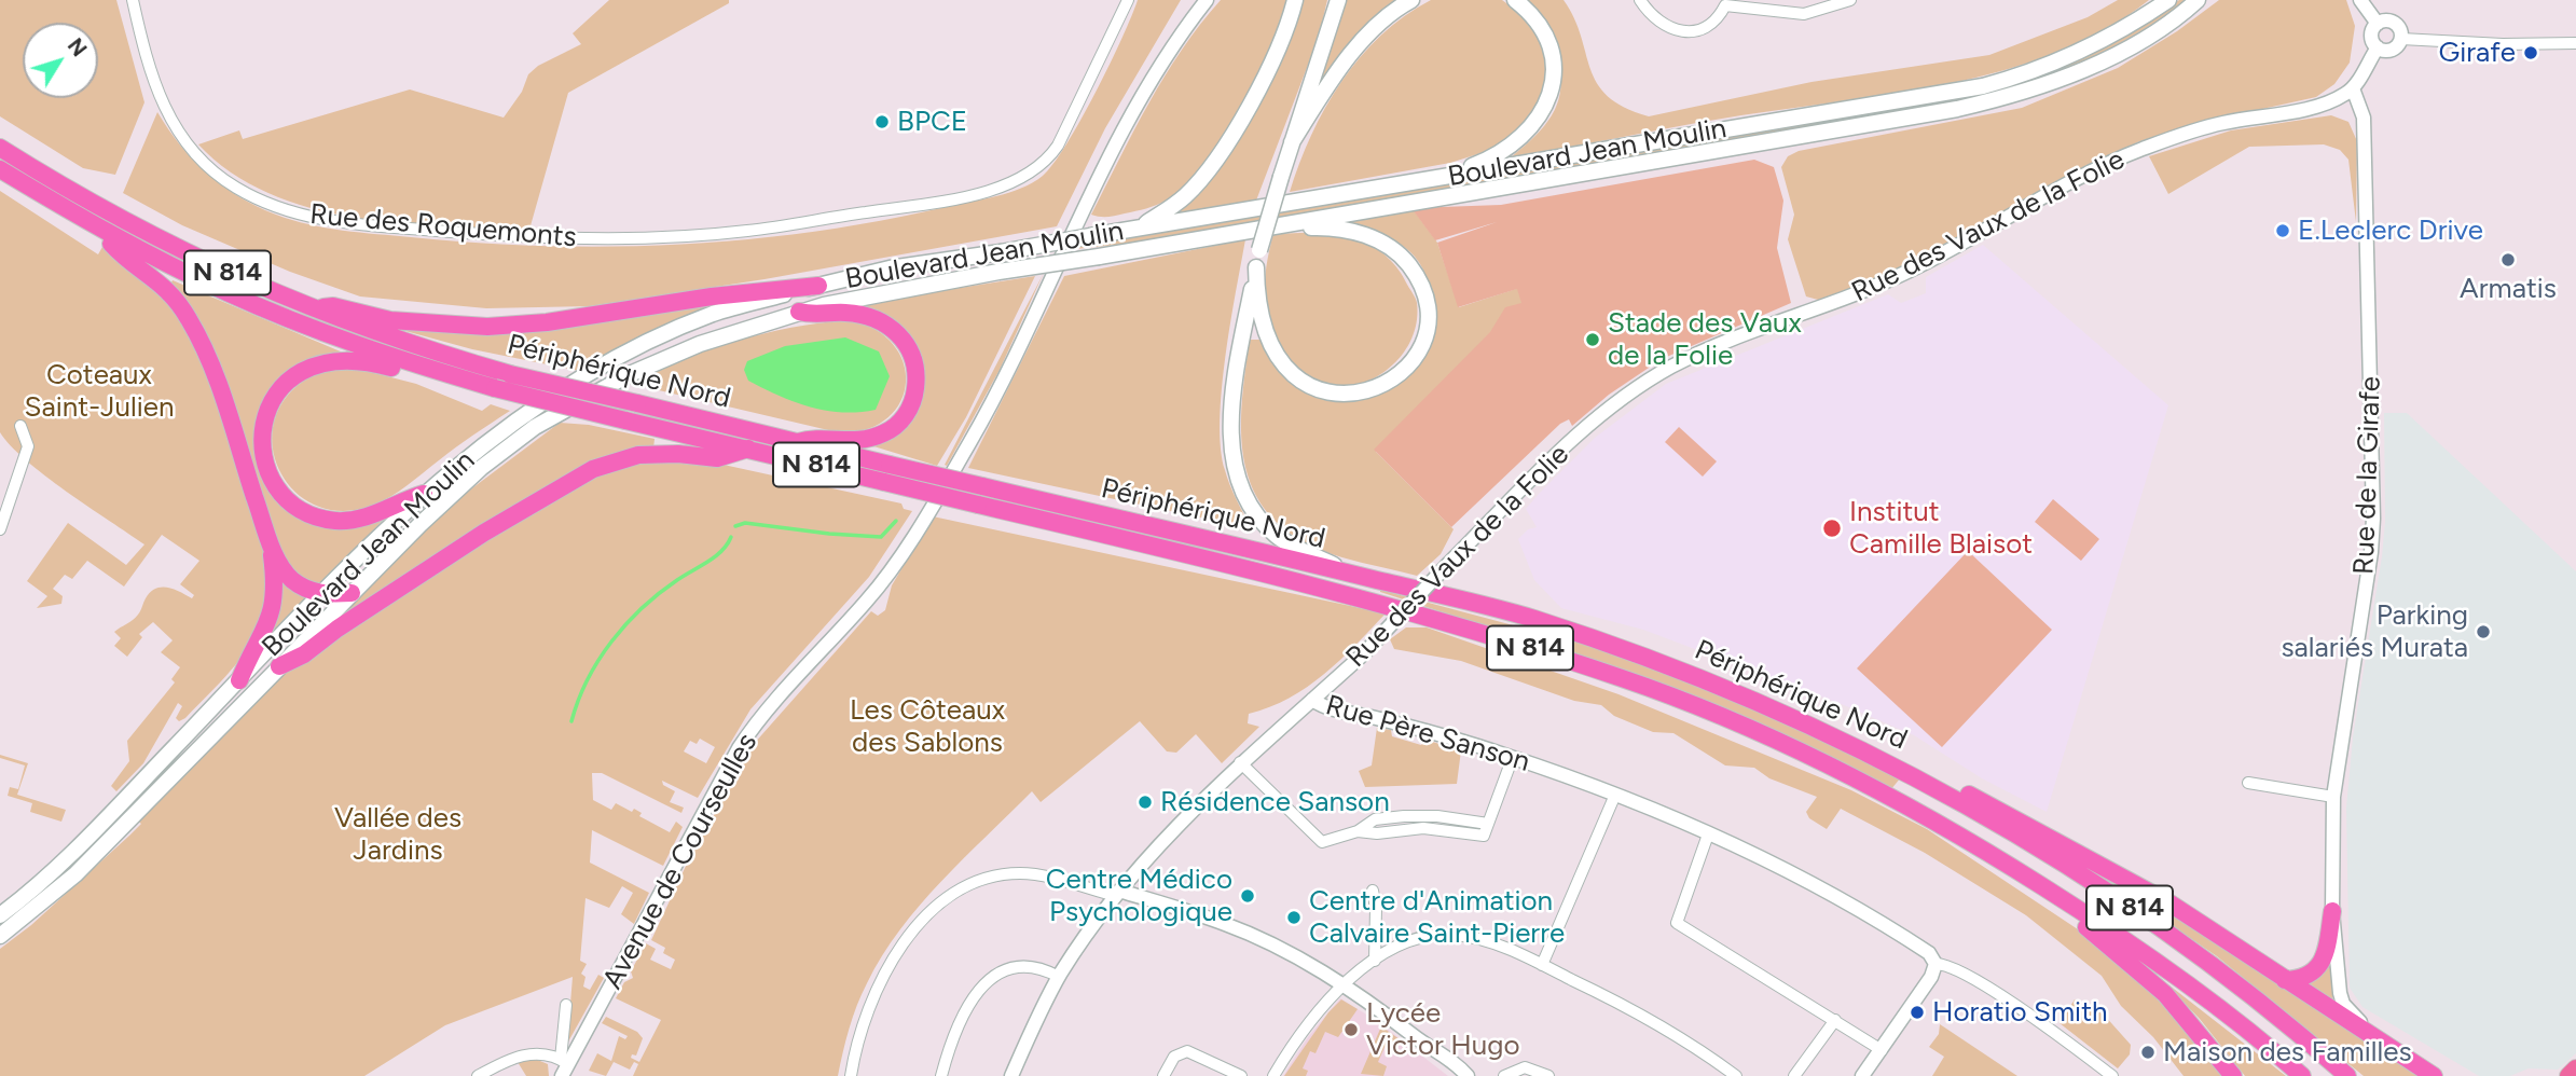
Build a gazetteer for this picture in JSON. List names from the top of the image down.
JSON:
{
  "streets": {
    "highway": ["N 814", "Périphérique Nord"],
    "main road": ["Boulevard Jean Moulin"],
    "street": [
      "Rue des Roquemonts",
      "Rue des Vaux de la Folie",
      "Rue de la Girafe",
      "Rue Père Sanson",
      "Avenue de Courseulles"
    ]
  },
  "crossings": [
    ["Rue des Vaux de la Folie", "Rue de la Girafe"],
    ["Rue des Vaux de la Folie", "Rue Père Sanson"]
  ],
  "parks": ["Coteaux Saint-Julien", "Les Côteaux des Sablons", "Vallée des Jardins"],
  "places": [
    "Girafe",
    "BPCE",
    "E.Leclerc Drive",
    "Armatis",
    "Stade des Vaux de la Folie",
    "Institut Camille Blaisot",
    "Parking salariés Murata",
    "Résidence Sanson",
    "Centre Médico Psychologique",
    "Centre d'Animation Calvaire Saint-Pierre",
    "Horatio Smith",
    "Lycée Victor Hugo",
    "Maison des Familles"
  ],
  "north": "top right"
}
